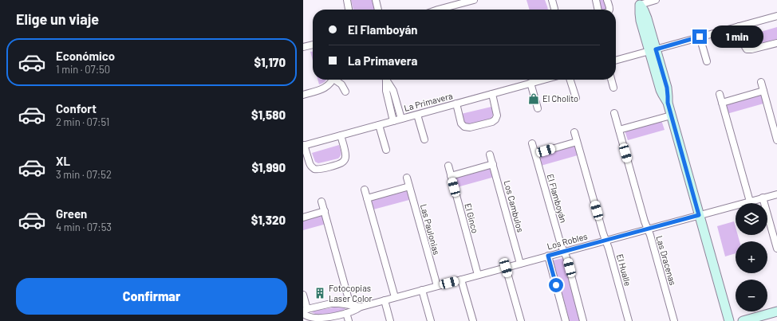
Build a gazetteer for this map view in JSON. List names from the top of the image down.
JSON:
{
  "streets": {
    "street": [
      "La Primavera",
      "El Flamboyán",
      "Los Cambulos",
      "El Ginco",
      "Las Paulonias",
      "Los Robles",
      "Las Dracenas",
      "El Hualle"
    ]
  },
  "crossings": [
    ["El Flamboyán", "Los Robles"],
    ["Los Cambulos", "Los Robles"],
    ["El Ginco", "Los Robles"],
    ["Las Paulonias", "Los Robles"],
    ["Los Robles", "Las Dracenas"],
    ["Los Robles", "El Hualle"]
  ],
  "places": {
    "shop": ["El Cholito"],
    "building": ["Fotocopias Laser Color"]
  },
  "page": {
    "heading": "Elige un viaje",
    "banner": ["El Flamboyán", "La Primavera"],
    "bubble": "1 min",
    "list": [
      {
        "name": "Económico",
        "note": "1 min · 07:50",
        "value": "$1,170"
      },
      {
        "name": "Confort",
        "note": "2 min · 07:51",
        "value": "$1,580"
      },
      {
        "name": "XL",
        "note": "3 min · 07:52",
        "value": "$1,990"
      },
      {
        "name": "Green",
        "note": "4 min · 07:53",
        "value": "$1,320"
      }
    ],
    "map_buttons": ["+", "−"],
    "buttons": "Confirmar"
  }
}
